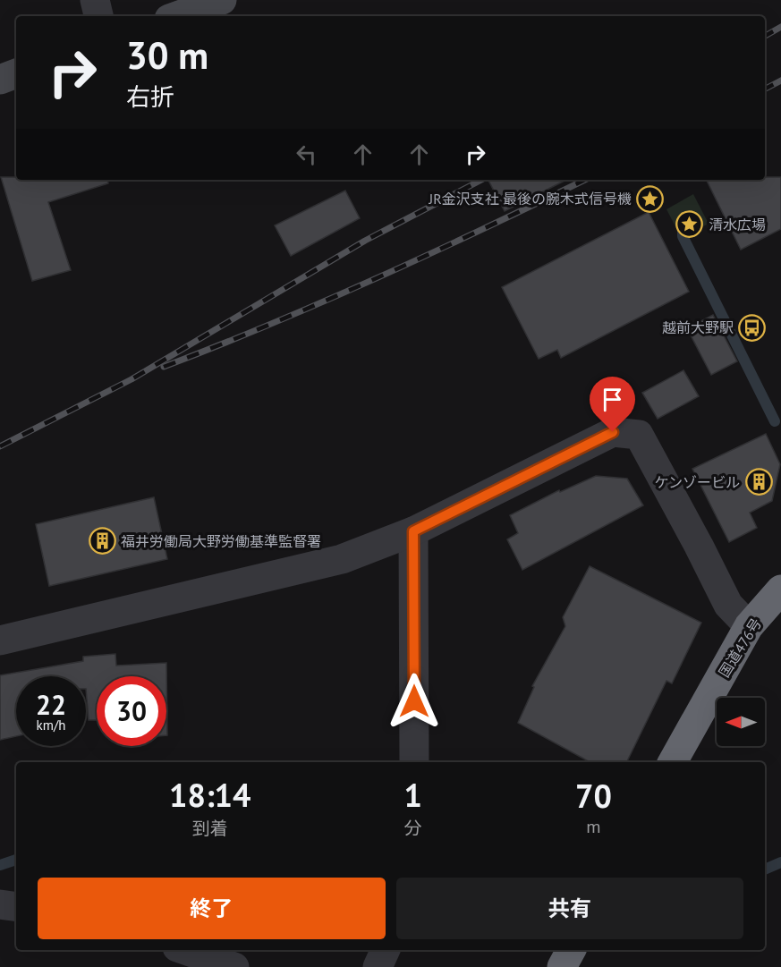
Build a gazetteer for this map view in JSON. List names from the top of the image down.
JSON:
{
  "streets": {
    "highway": ["国道476号"]
  },
  "places": {
    "place": ["JR金沢支社 最後の腕木式信号機", "清水広場"],
    "bus stop": ["越前大野駅"],
    "building": ["ケンゾービル", "福井労働局大野労働基準監督署"]
  },
  "north": "left",
  "page": {
    "turn": ["30 m", "右折"],
    "speed": "22 km/h",
    "limit": "30",
    "eta": [
      "18:14",
      "到着",
      "1",
      "分",
      "70",
      "m"
    ],
    "buttons": ["終了", "共有"]
  }
}
